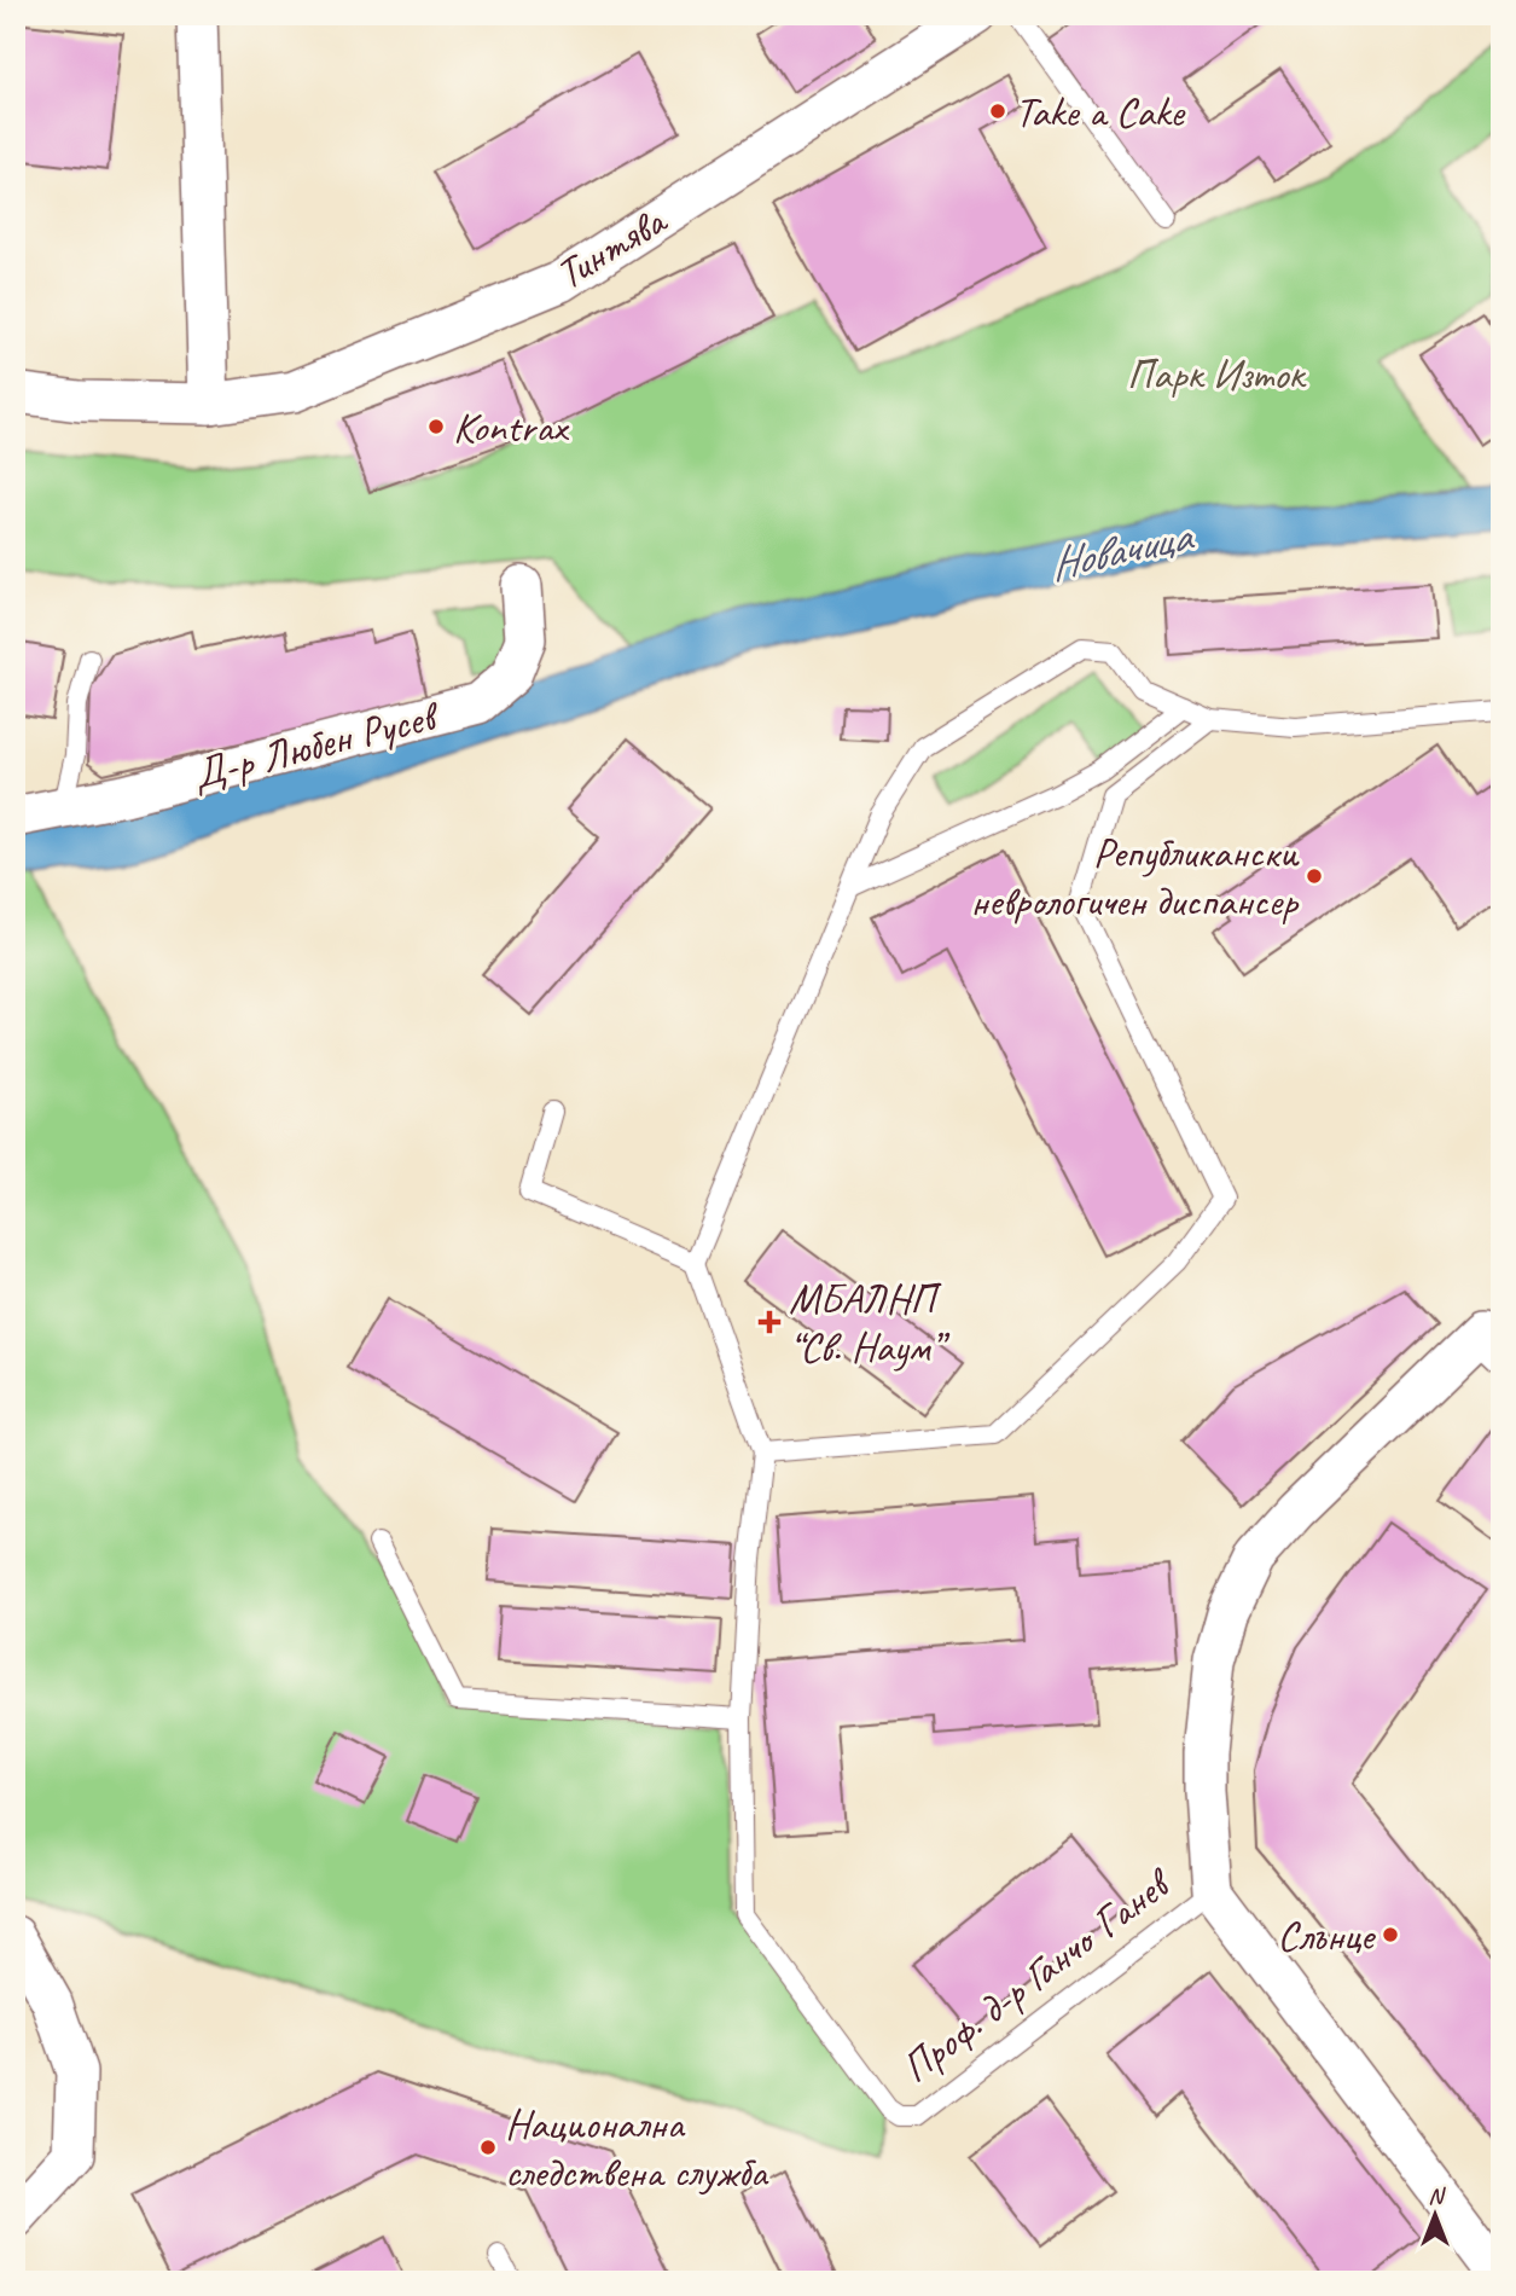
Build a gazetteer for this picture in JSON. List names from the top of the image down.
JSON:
{
  "streets": {
    "street": ["Тинтява", "Д-р Любен Русев"],
    "lane": ["Проф. д-р Ганчо Ганев"]
  },
  "water": ["Новачица"],
  "parks": ["Парк Изток"],
  "places": {
    "other": [
      "Take a Cake",
      "Kontrax",
      "Републикански неврологичен диспансер",
      "Слънце",
      "Национална следствена служба"
    ],
    "health": ["MБАЛНП “Св. Наум”"]
  },
  "north": "top"
}
